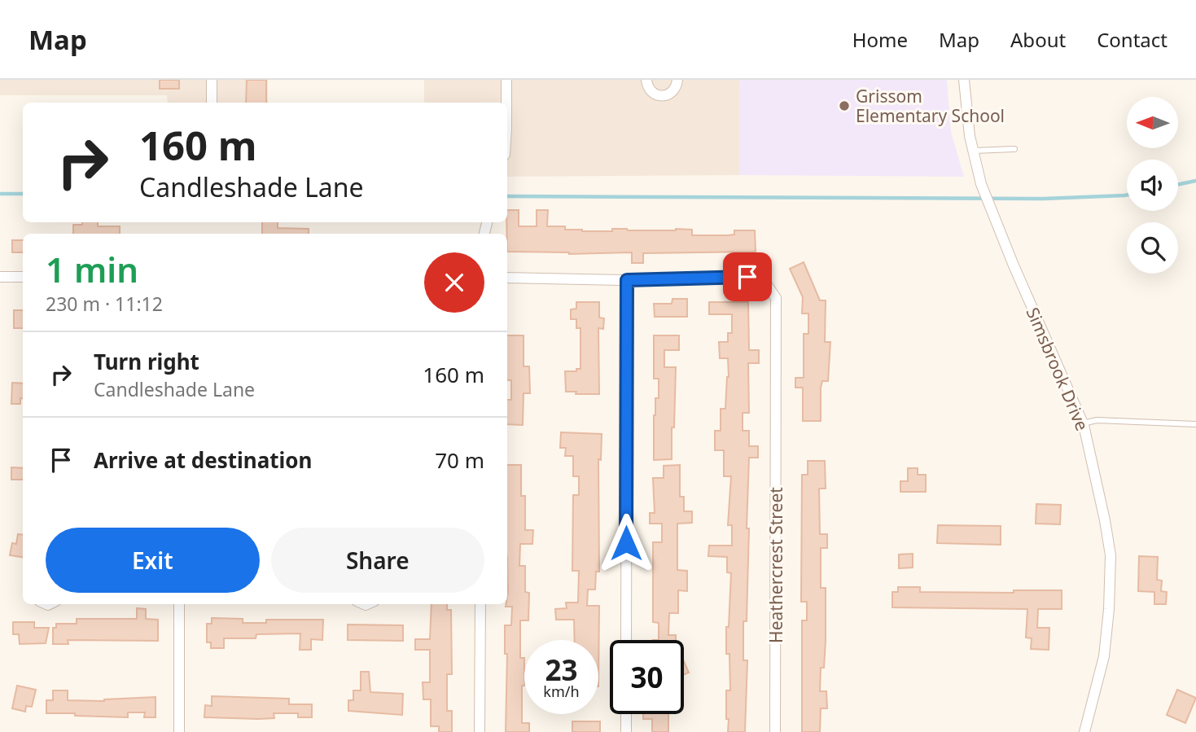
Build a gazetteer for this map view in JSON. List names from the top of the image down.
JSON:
{
  "streets": {
    "street": ["Simsbrook Drive", "Heathercrest Street"]
  },
  "places": ["Grissom Elementary School"],
  "north": "left",
  "page": {
    "header": "Map",
    "nav": [
      "Home",
      "Map",
      "About",
      "Contact"
    ],
    "turn": ["160 m", "Candleshade Lane"],
    "heading": ["1 min", "230 m · 11:12"],
    "list": [
      {
        "name": "Turn right",
        "note": "Candleshade Lane",
        "value": "160 m"
      },
      {
        "name": "Arrive at destination",
        "value": "70 m"
      }
    ],
    "buttons": ["Exit", "Share"],
    "speed": "23 km/h",
    "limit": "30"
  }
}
